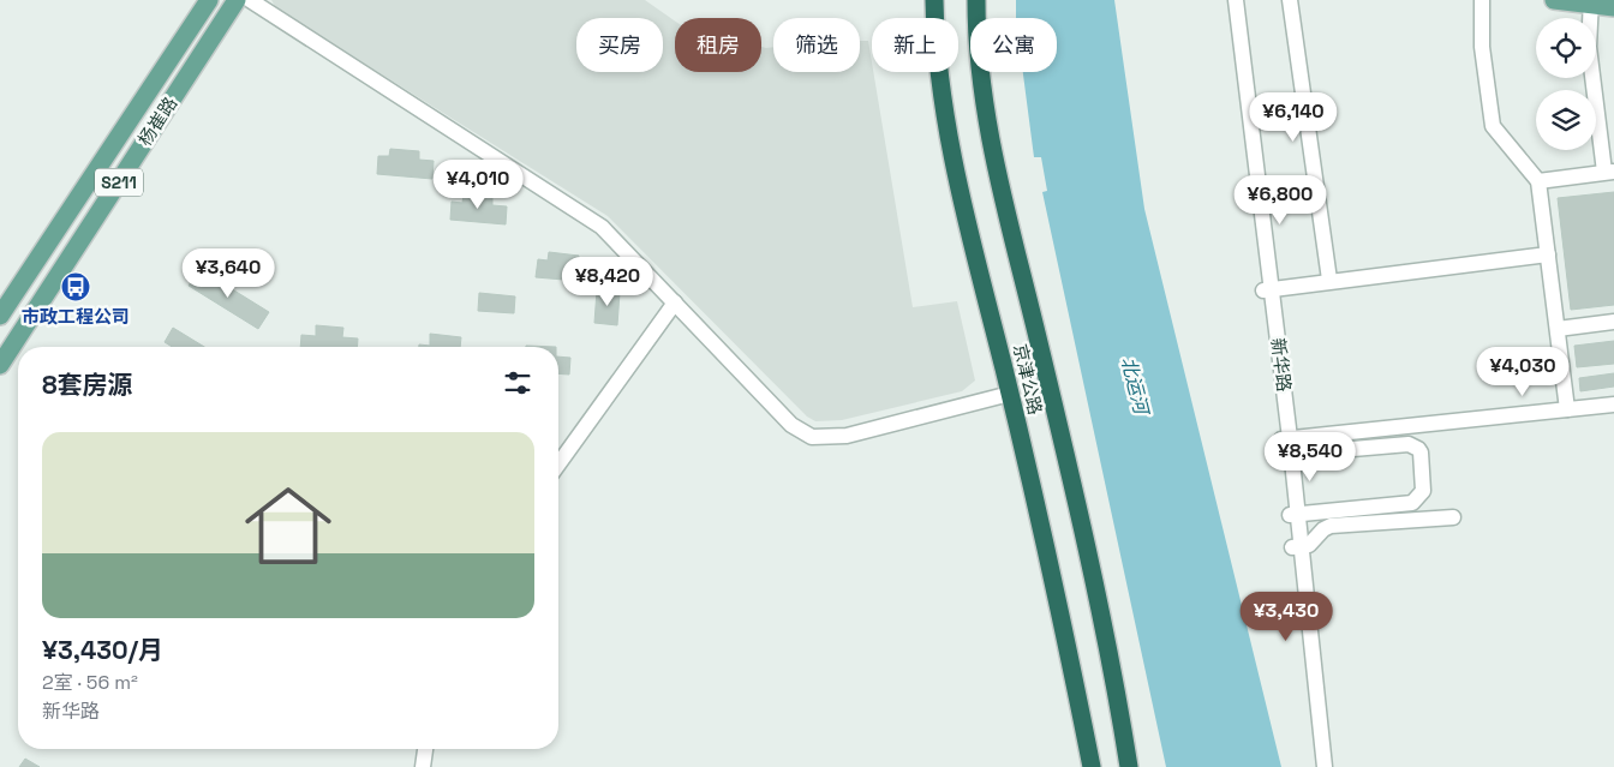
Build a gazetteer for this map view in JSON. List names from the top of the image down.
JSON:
{
  "streets": {
    "highway": ["京津公路"],
    "main road": ["杨崔路", "S211"],
    "street": ["新华路"]
  },
  "water": ["北运河"],
  "places": {
    "bus stop": ["市政工程公司"]
  },
  "page": {
    "chip": [
      "买房",
      "租房",
      "筛选",
      "新上",
      "公寓"
    ],
    "price": [
      "¥6,140",
      "¥4,010",
      "¥6,800",
      "¥3,640",
      "¥8,420",
      "¥4,030",
      "¥8,540",
      "¥3,430"
    ],
    "heading": "8套房源",
    "list": [
      {
        "name": "¥3,430/月",
        "note": "2室 · 56 m² · 新华路"
      }
    ]
  }
}
